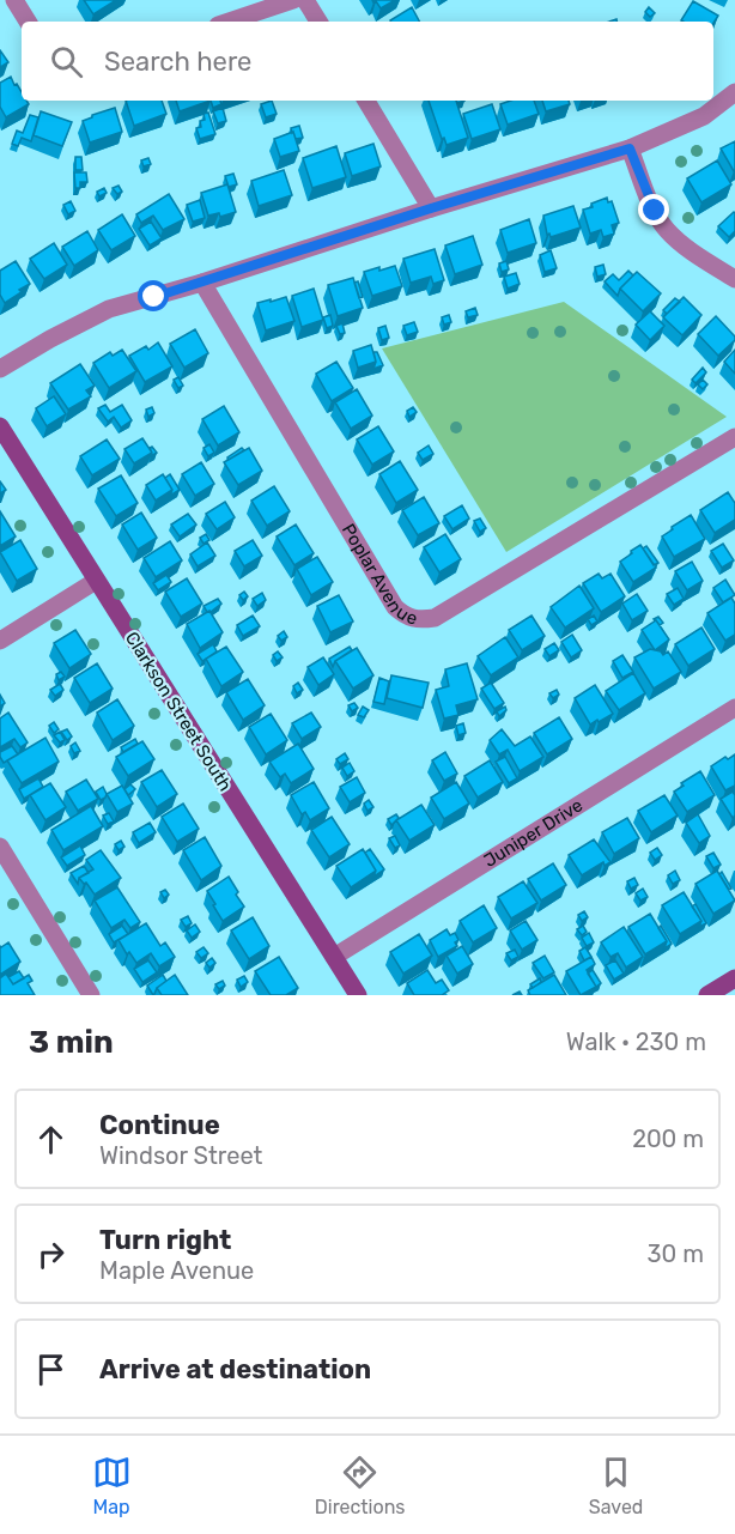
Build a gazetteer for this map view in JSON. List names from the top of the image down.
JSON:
{
  "streets": {
    "street": ["Poplar Avenue", "Clarkson Street South", "Juniper Drive"]
  },
  "crossings": [
    ["Clarkson Street South", "Juniper Drive"]
  ],
  "page": {
    "search": "Search here",
    "heading": ["3 min", "Walk · 230 m"],
    "list": [
      ["Continue", "Windsor Street", "200 m"],
      ["Turn right", "Maple Avenue", "30 m"],
      "Arrive at destination"
    ],
    "nav": ["Map", "Directions", "Saved"]
  }
}
